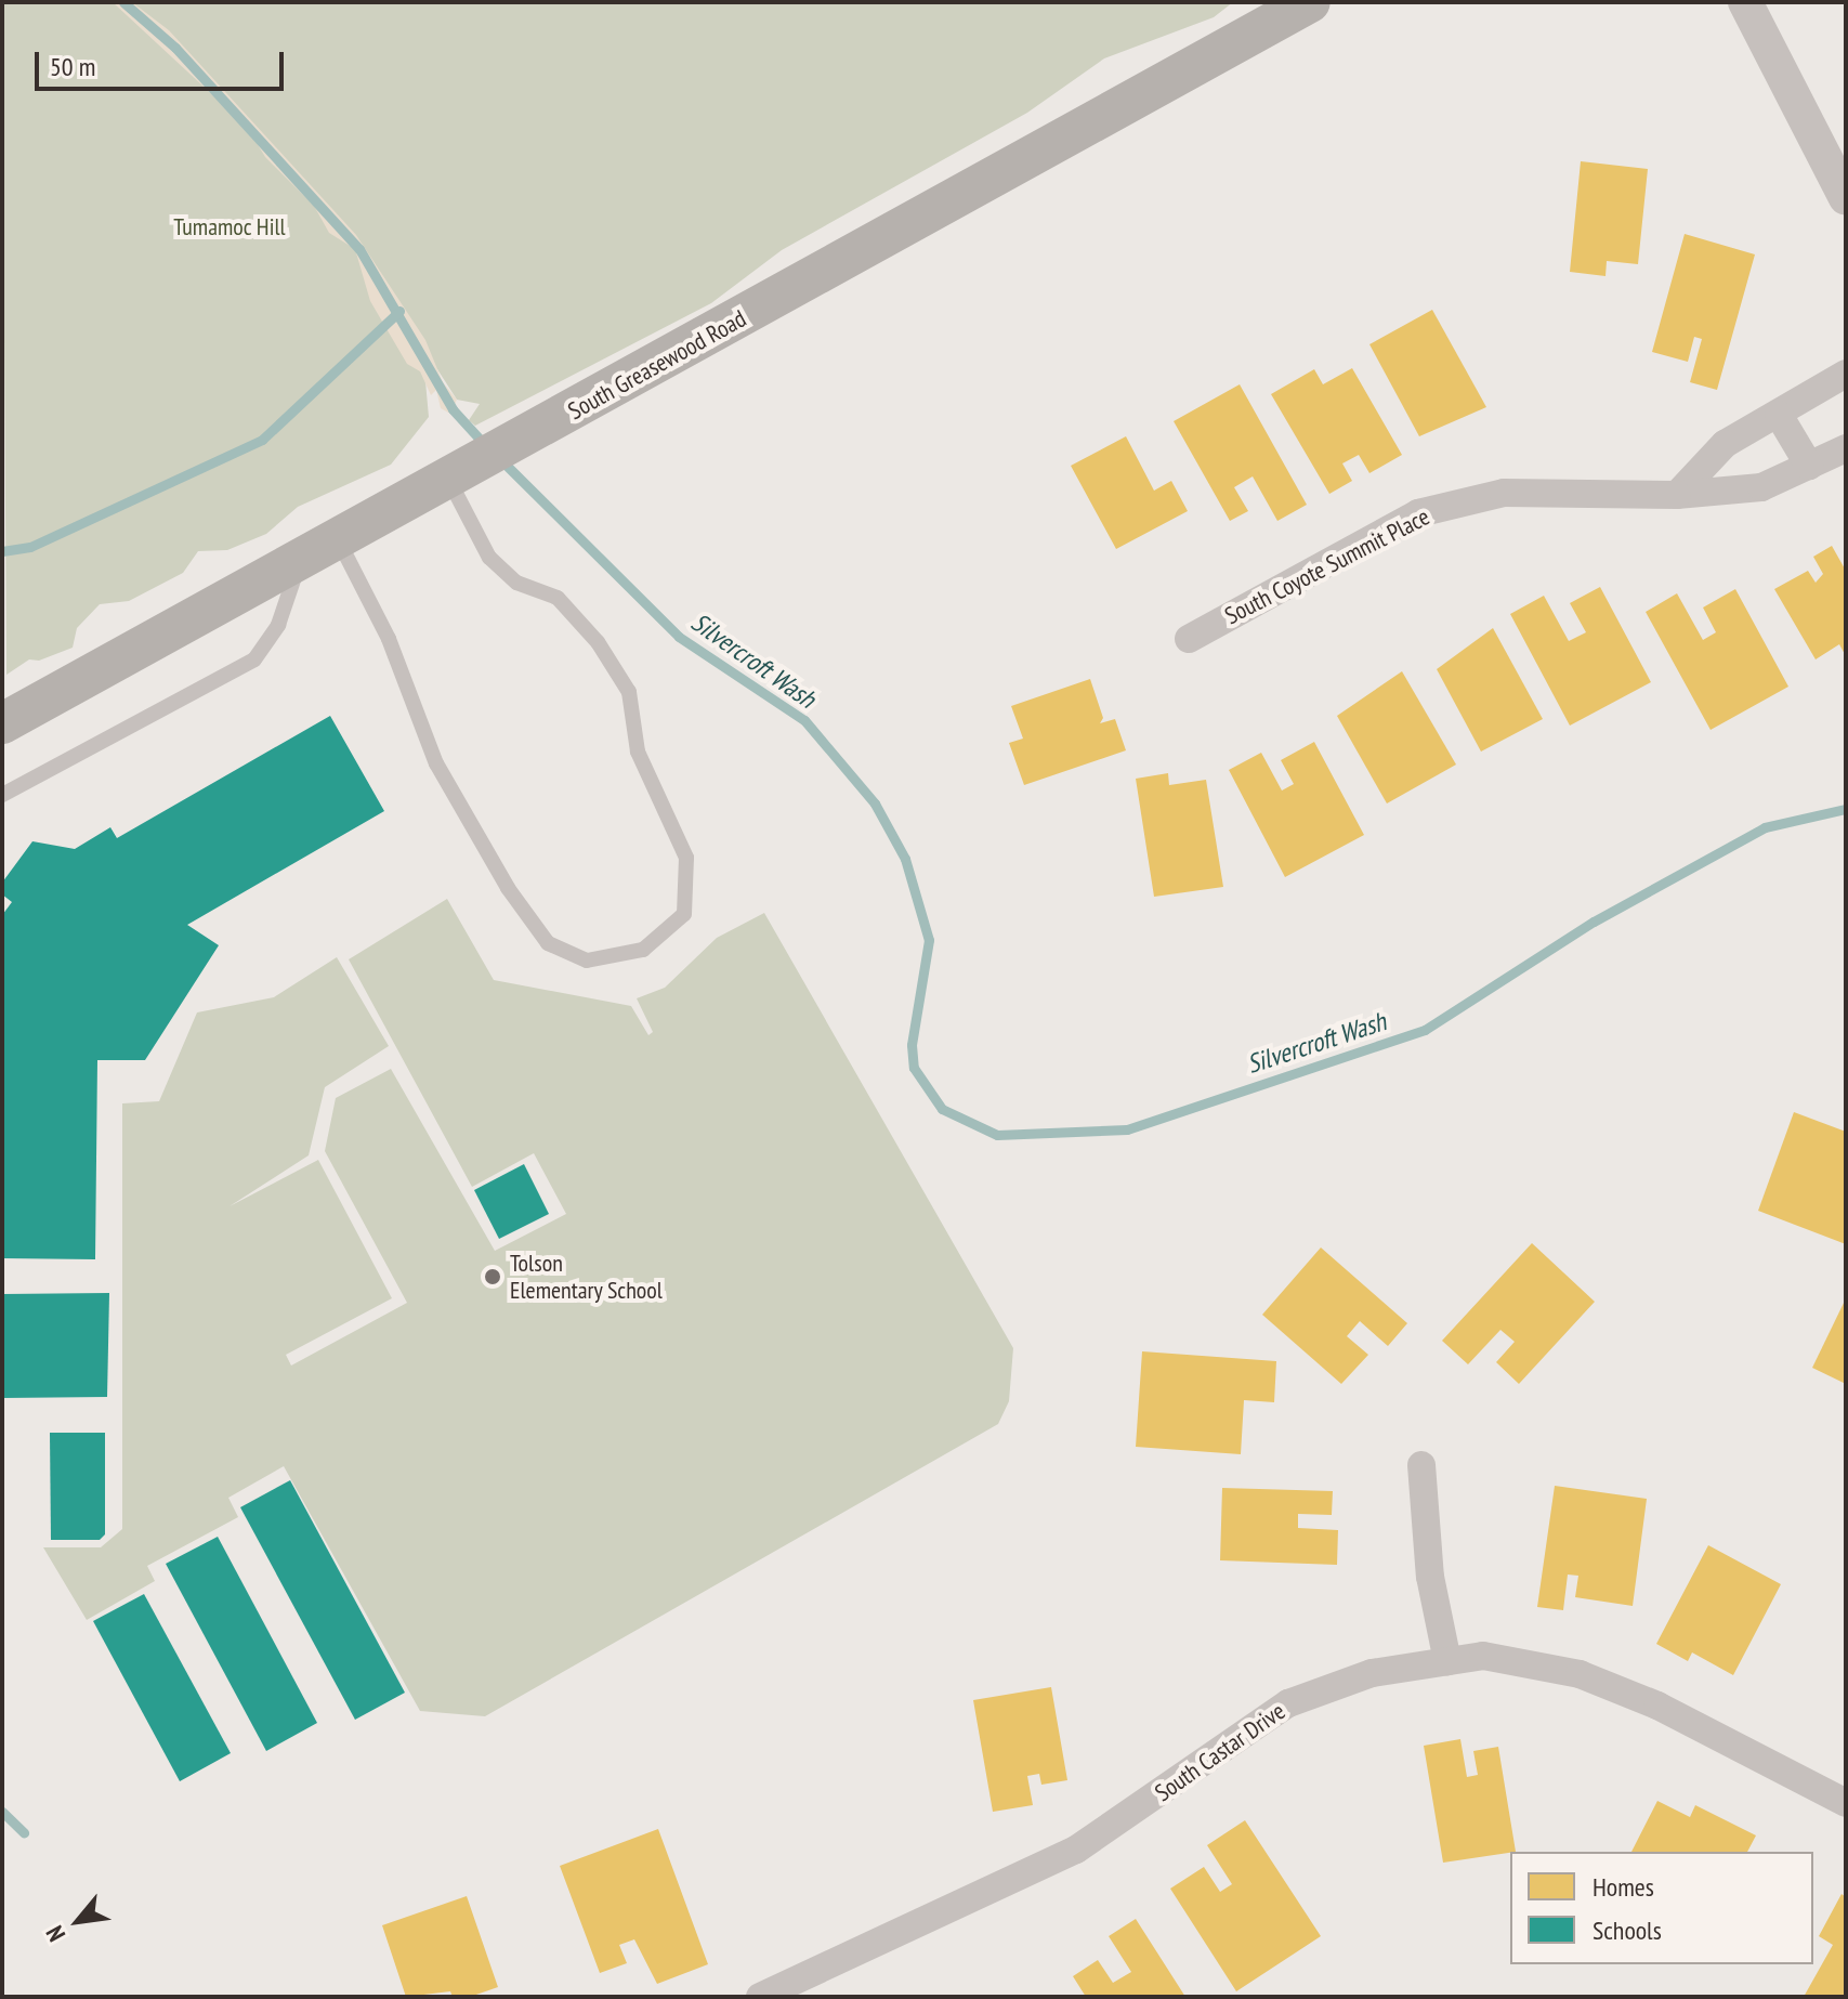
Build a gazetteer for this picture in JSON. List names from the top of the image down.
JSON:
{
  "streets": {
    "main road": ["South Greasewood Road"],
    "street": ["South Coyote Summit Place", "South Castar Drive"]
  },
  "water": ["Silvercroft Wash"],
  "parks": ["Tumamoc Hill"],
  "places": ["Tolson Elementary School"],
  "legend": ["Homes", "Schools"],
  "scale_bar": "50 m",
  "north": "bottom left"
}
